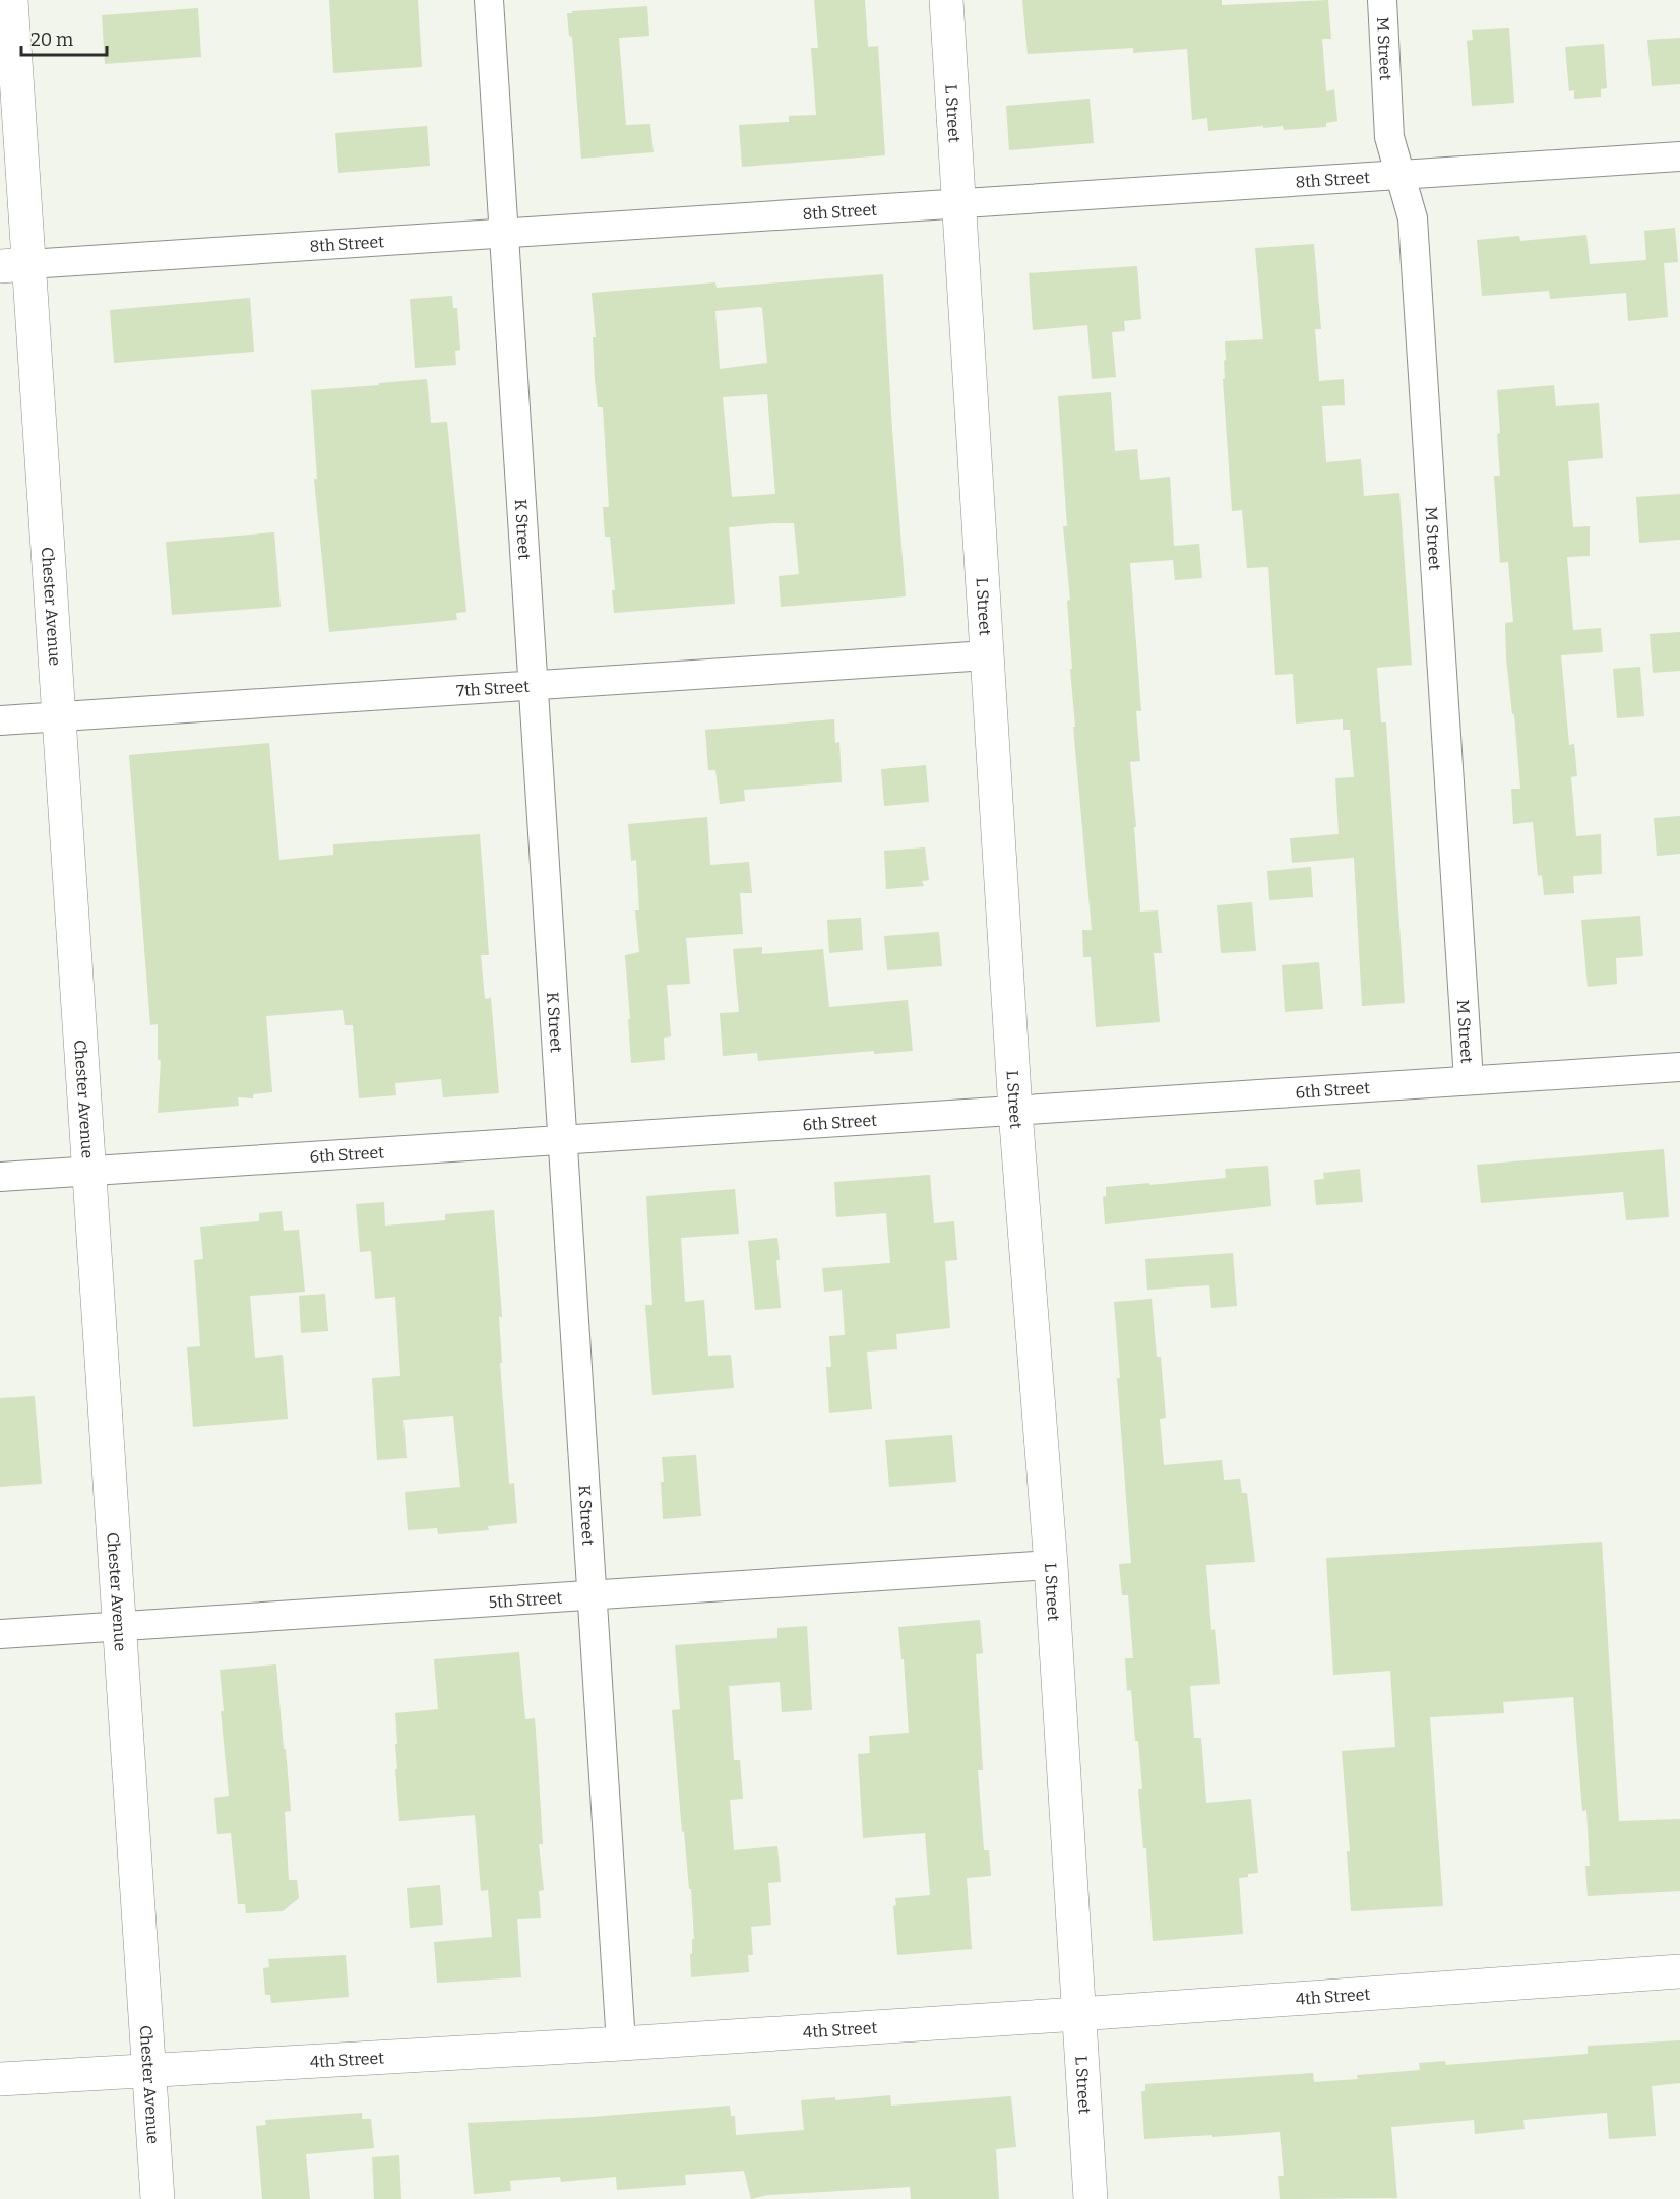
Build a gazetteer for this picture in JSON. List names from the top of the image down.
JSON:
{
  "streets": {
    "street": [
      "M Street",
      "L Street",
      "8th Street",
      "K Street",
      "Chester Avenue",
      "7th Street",
      "6th Street",
      "5th Street",
      "4th Street"
    ]
  },
  "crossings": [
    ["M Street", "8th Street"],
    ["M Street", "6th Street"],
    ["L Street", "8th Street"],
    ["L Street", "7th Street"],
    ["L Street", "6th Street"],
    ["L Street", "5th Street"],
    ["L Street", "4th Street"],
    ["8th Street", "K Street"],
    ["8th Street", "Chester Avenue"],
    ["K Street", "7th Street"],
    ["K Street", "6th Street"],
    ["K Street", "5th Street"],
    ["K Street", "4th Street"],
    ["Chester Avenue", "7th Street"],
    ["Chester Avenue", "6th Street"],
    ["Chester Avenue", "5th Street"],
    ["Chester Avenue", "4th Street"]
  ],
  "scale_bar": "20 m"
}
